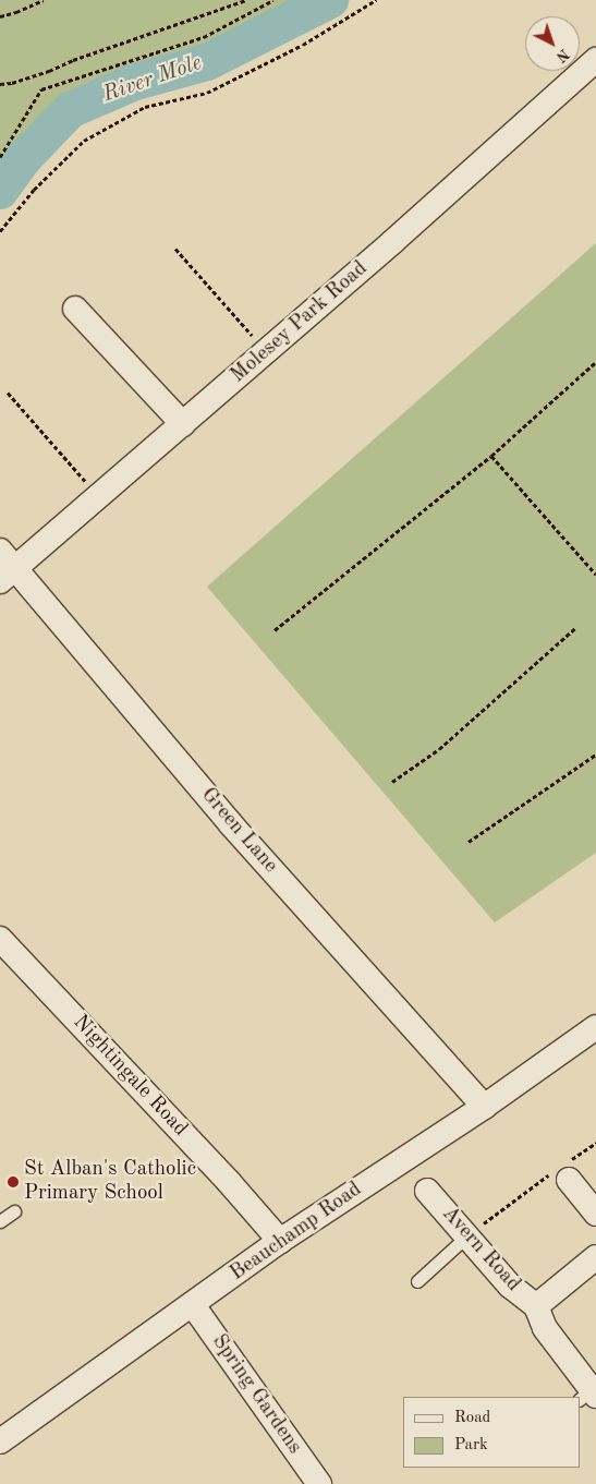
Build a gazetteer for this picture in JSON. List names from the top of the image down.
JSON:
{
  "streets": {
    "street": [
      "Molesey Park Road",
      "Green Lane",
      "Nightingale Road",
      "Beauchamp Road",
      "Avern Road",
      "Spring Gardens"
    ]
  },
  "crossings": [
    ["Molesey Park Road", "Green Lane"],
    ["Green Lane", "Beauchamp Road"],
    ["Nightingale Road", "Beauchamp Road"],
    ["Beauchamp Road", "Spring Gardens"]
  ],
  "water": ["River Mole"],
  "places": ["St Alban's Catholic Primary School"],
  "legend": ["Road", "Park"],
  "north": "bottom right"
}
